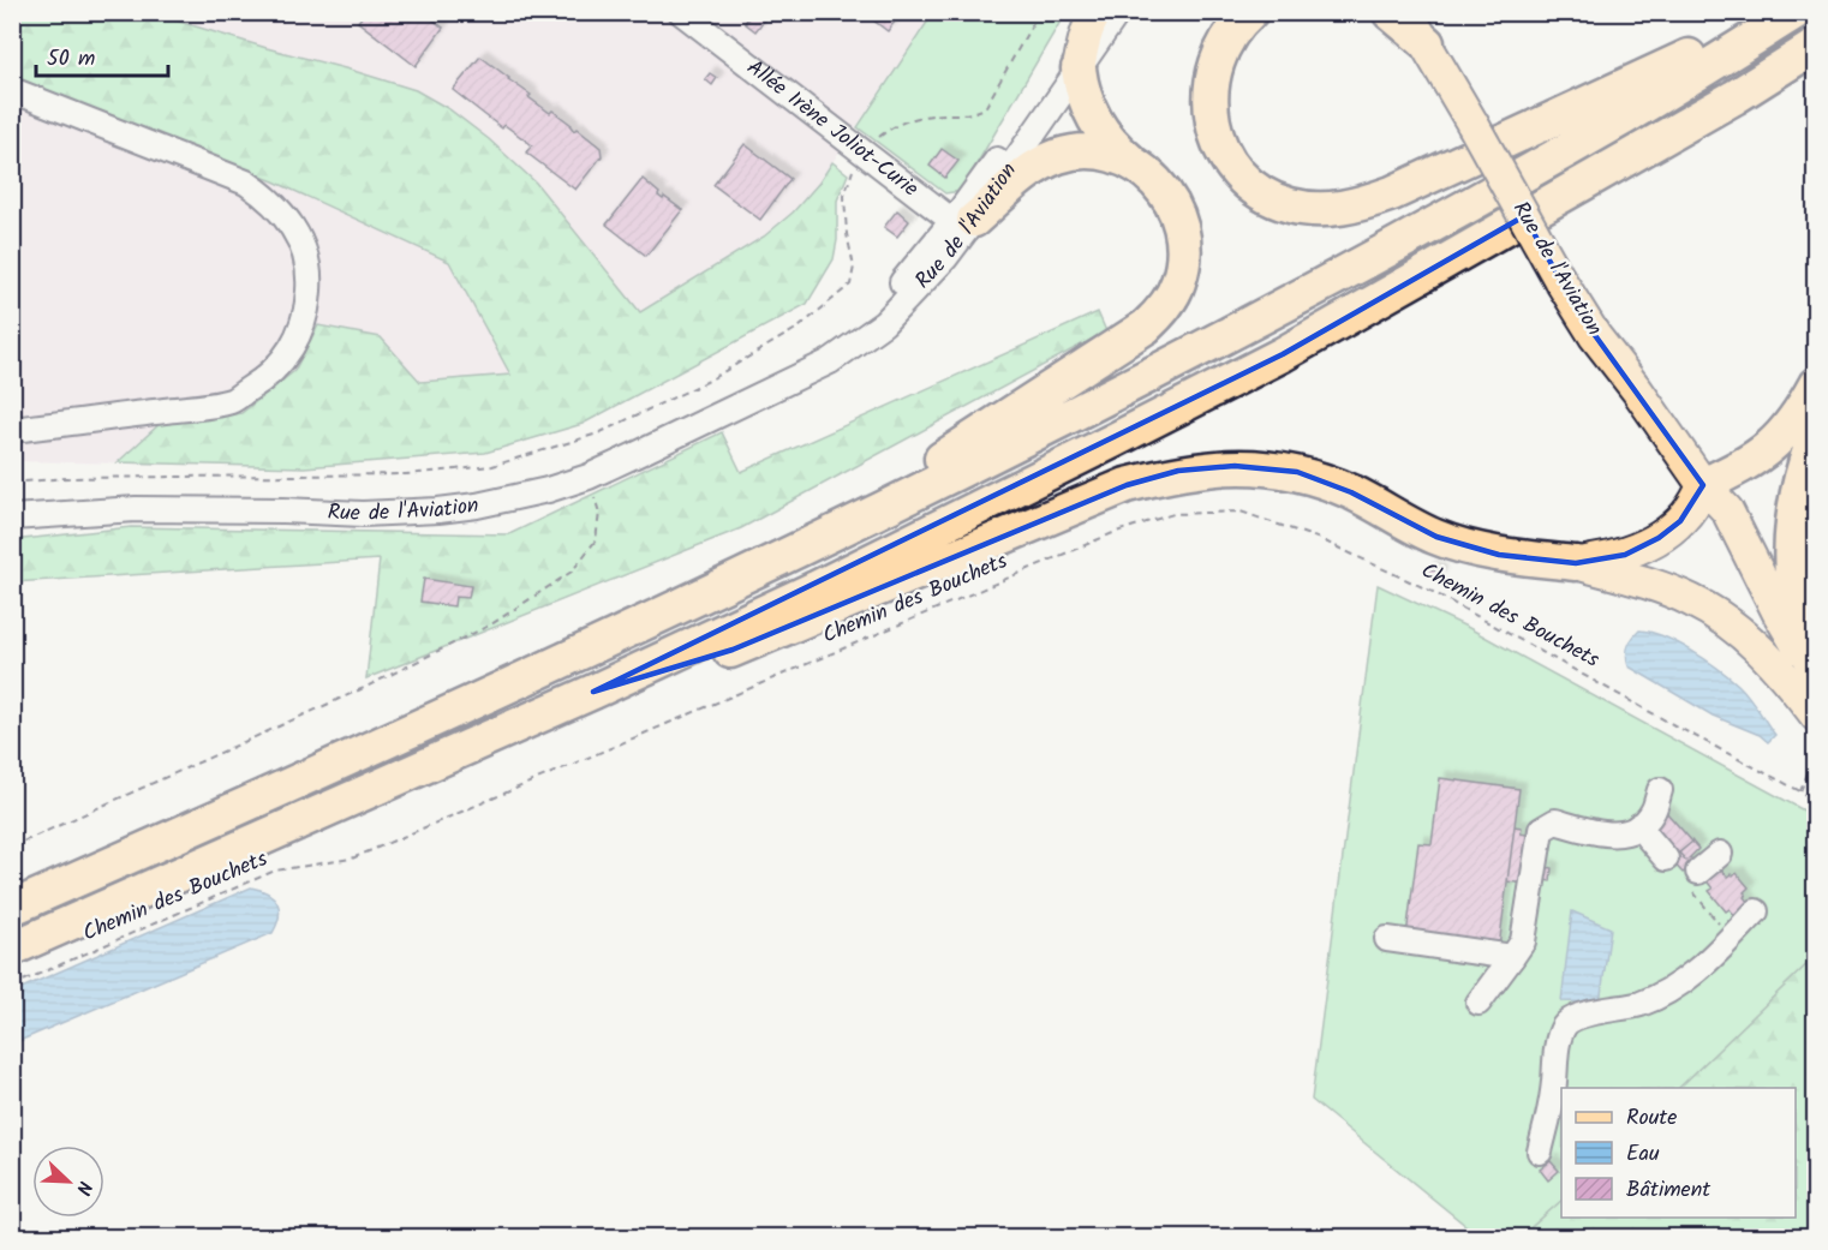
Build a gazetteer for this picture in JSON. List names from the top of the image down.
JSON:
{
  "streets": {
    "main road": ["Rue de l'Aviation"],
    "street": ["Allée Irène Joliot-Curie"],
    "path": ["Chemin des Bouchets"]
  },
  "crossings": [
    ["Allée Irène Joliot-Curie", "Rue de l'Aviation"]
  ],
  "legend": ["Route", "Eau", "Bâtiment"],
  "scale_bar": "50 m",
  "north": "bottom right"
}
